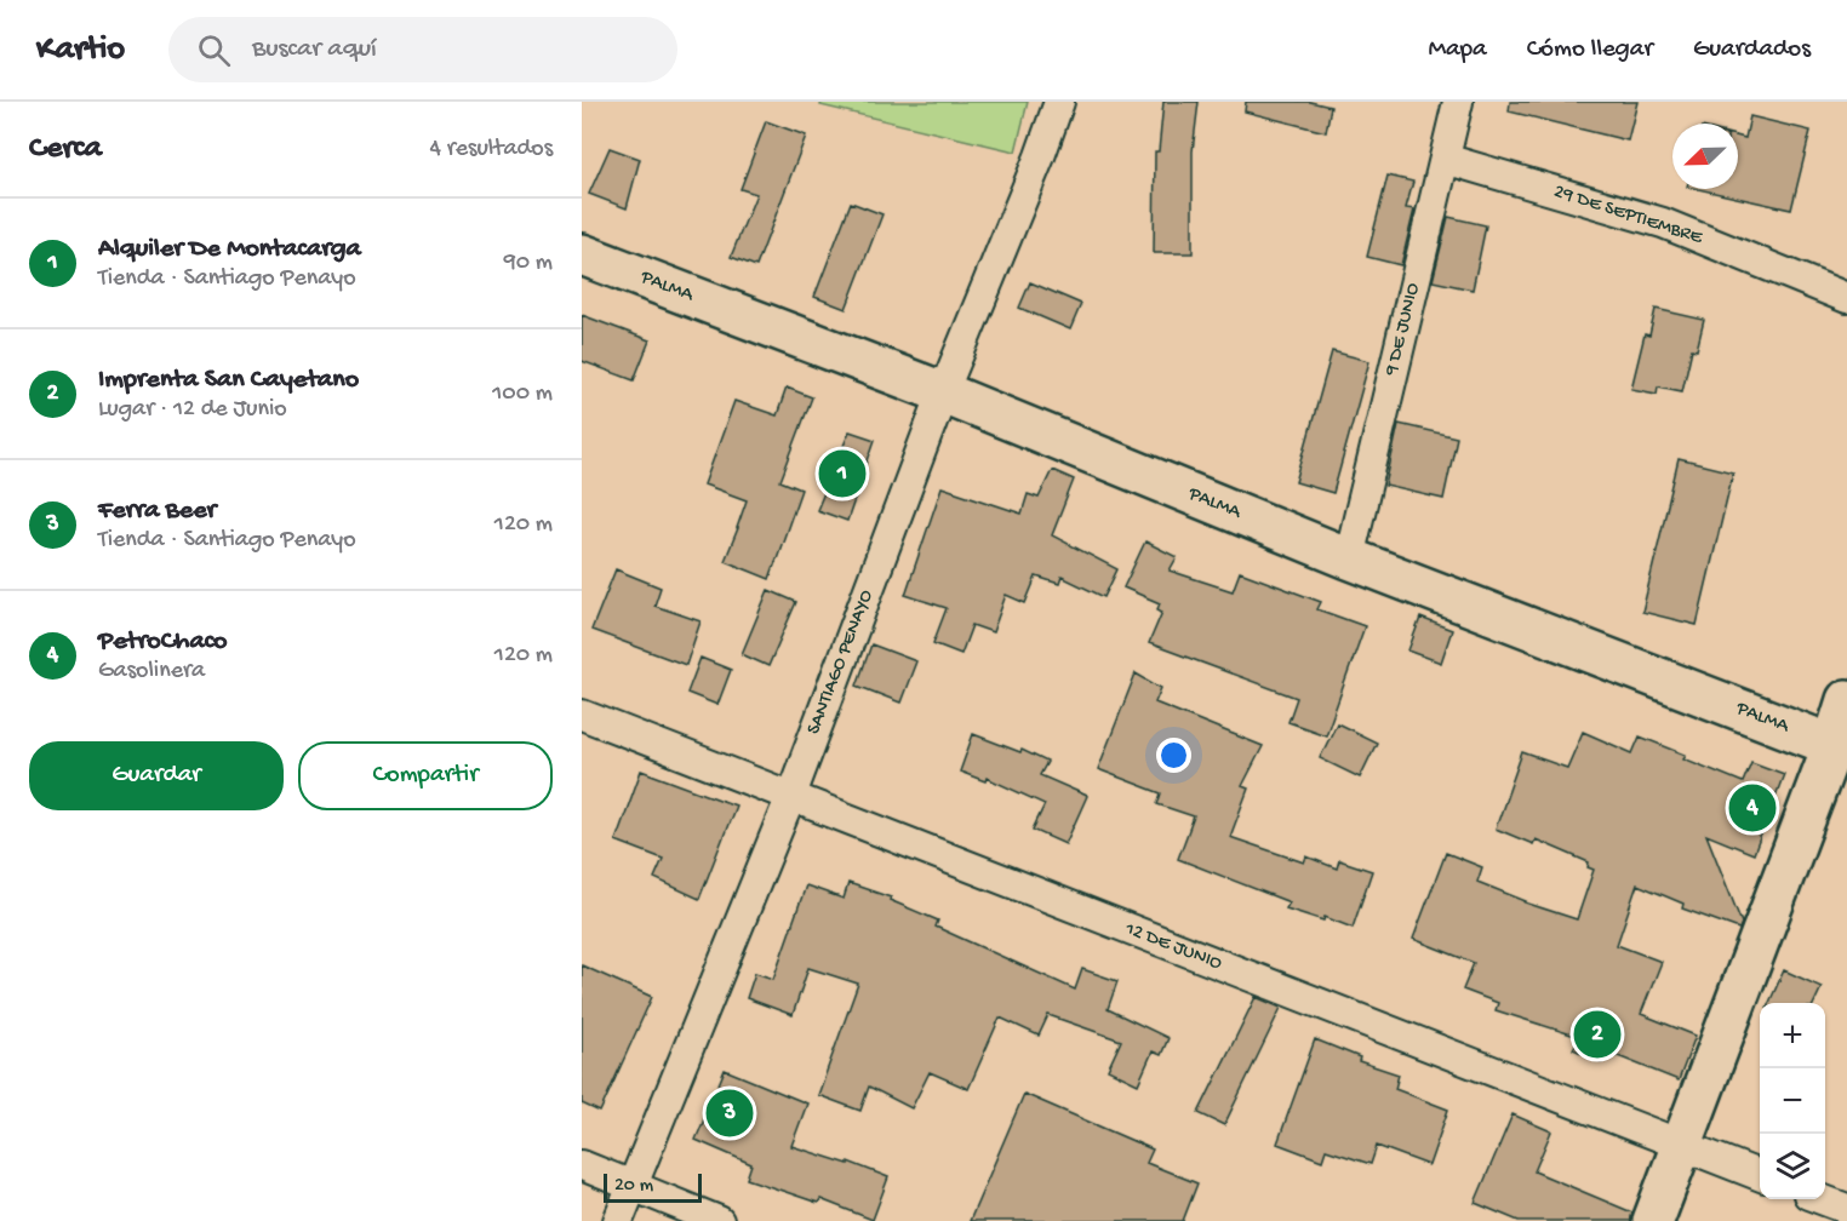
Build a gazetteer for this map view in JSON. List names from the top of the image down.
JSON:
{
  "streets": {
    "street": [
      "29 DE SEPTIEMBRE",
      "PALMA",
      "9 DE JUNIO",
      "SANTIAGO PENAYO",
      "12 DE JUNIO"
    ]
  },
  "crossings": [
    ["29 DE SEPTIEMBRE", "9 DE JUNIO"],
    ["PALMA", "9 DE JUNIO"],
    ["PALMA", "SANTIAGO PENAYO"],
    ["SANTIAGO PENAYO", "12 DE JUNIO"]
  ],
  "scale_bar": "20 m",
  "north": "bottom left",
  "page": {
    "header": "Kartio",
    "search": "Buscar aquí",
    "nav": ["Mapa", "Cómo llegar", "Guardados"],
    "heading": ["Cerca", "4 resultados"],
    "list": [
      {
        "mark": "1",
        "name": "Alquiler De Montacarga",
        "note": "Tienda · Santiago Penayo",
        "value": "90 m"
      },
      {
        "mark": "2",
        "name": "Imprenta San Cayetano",
        "note": "Lugar · 12 de Junio",
        "value": "100 m"
      },
      {
        "mark": "3",
        "name": "Ferra Beer",
        "note": "Tienda · Santiago Penayo",
        "value": "120 m"
      },
      {
        "mark": "4",
        "name": "PetroChaco",
        "note": "Gasolinera",
        "value": "120 m"
      }
    ],
    "pins": [
      "1",
      "4",
      "2",
      "3"
    ],
    "buttons": ["Guardar", "Compartir"],
    "map_buttons": ["+", "−"],
    "scale": "20 m"
  }
}
